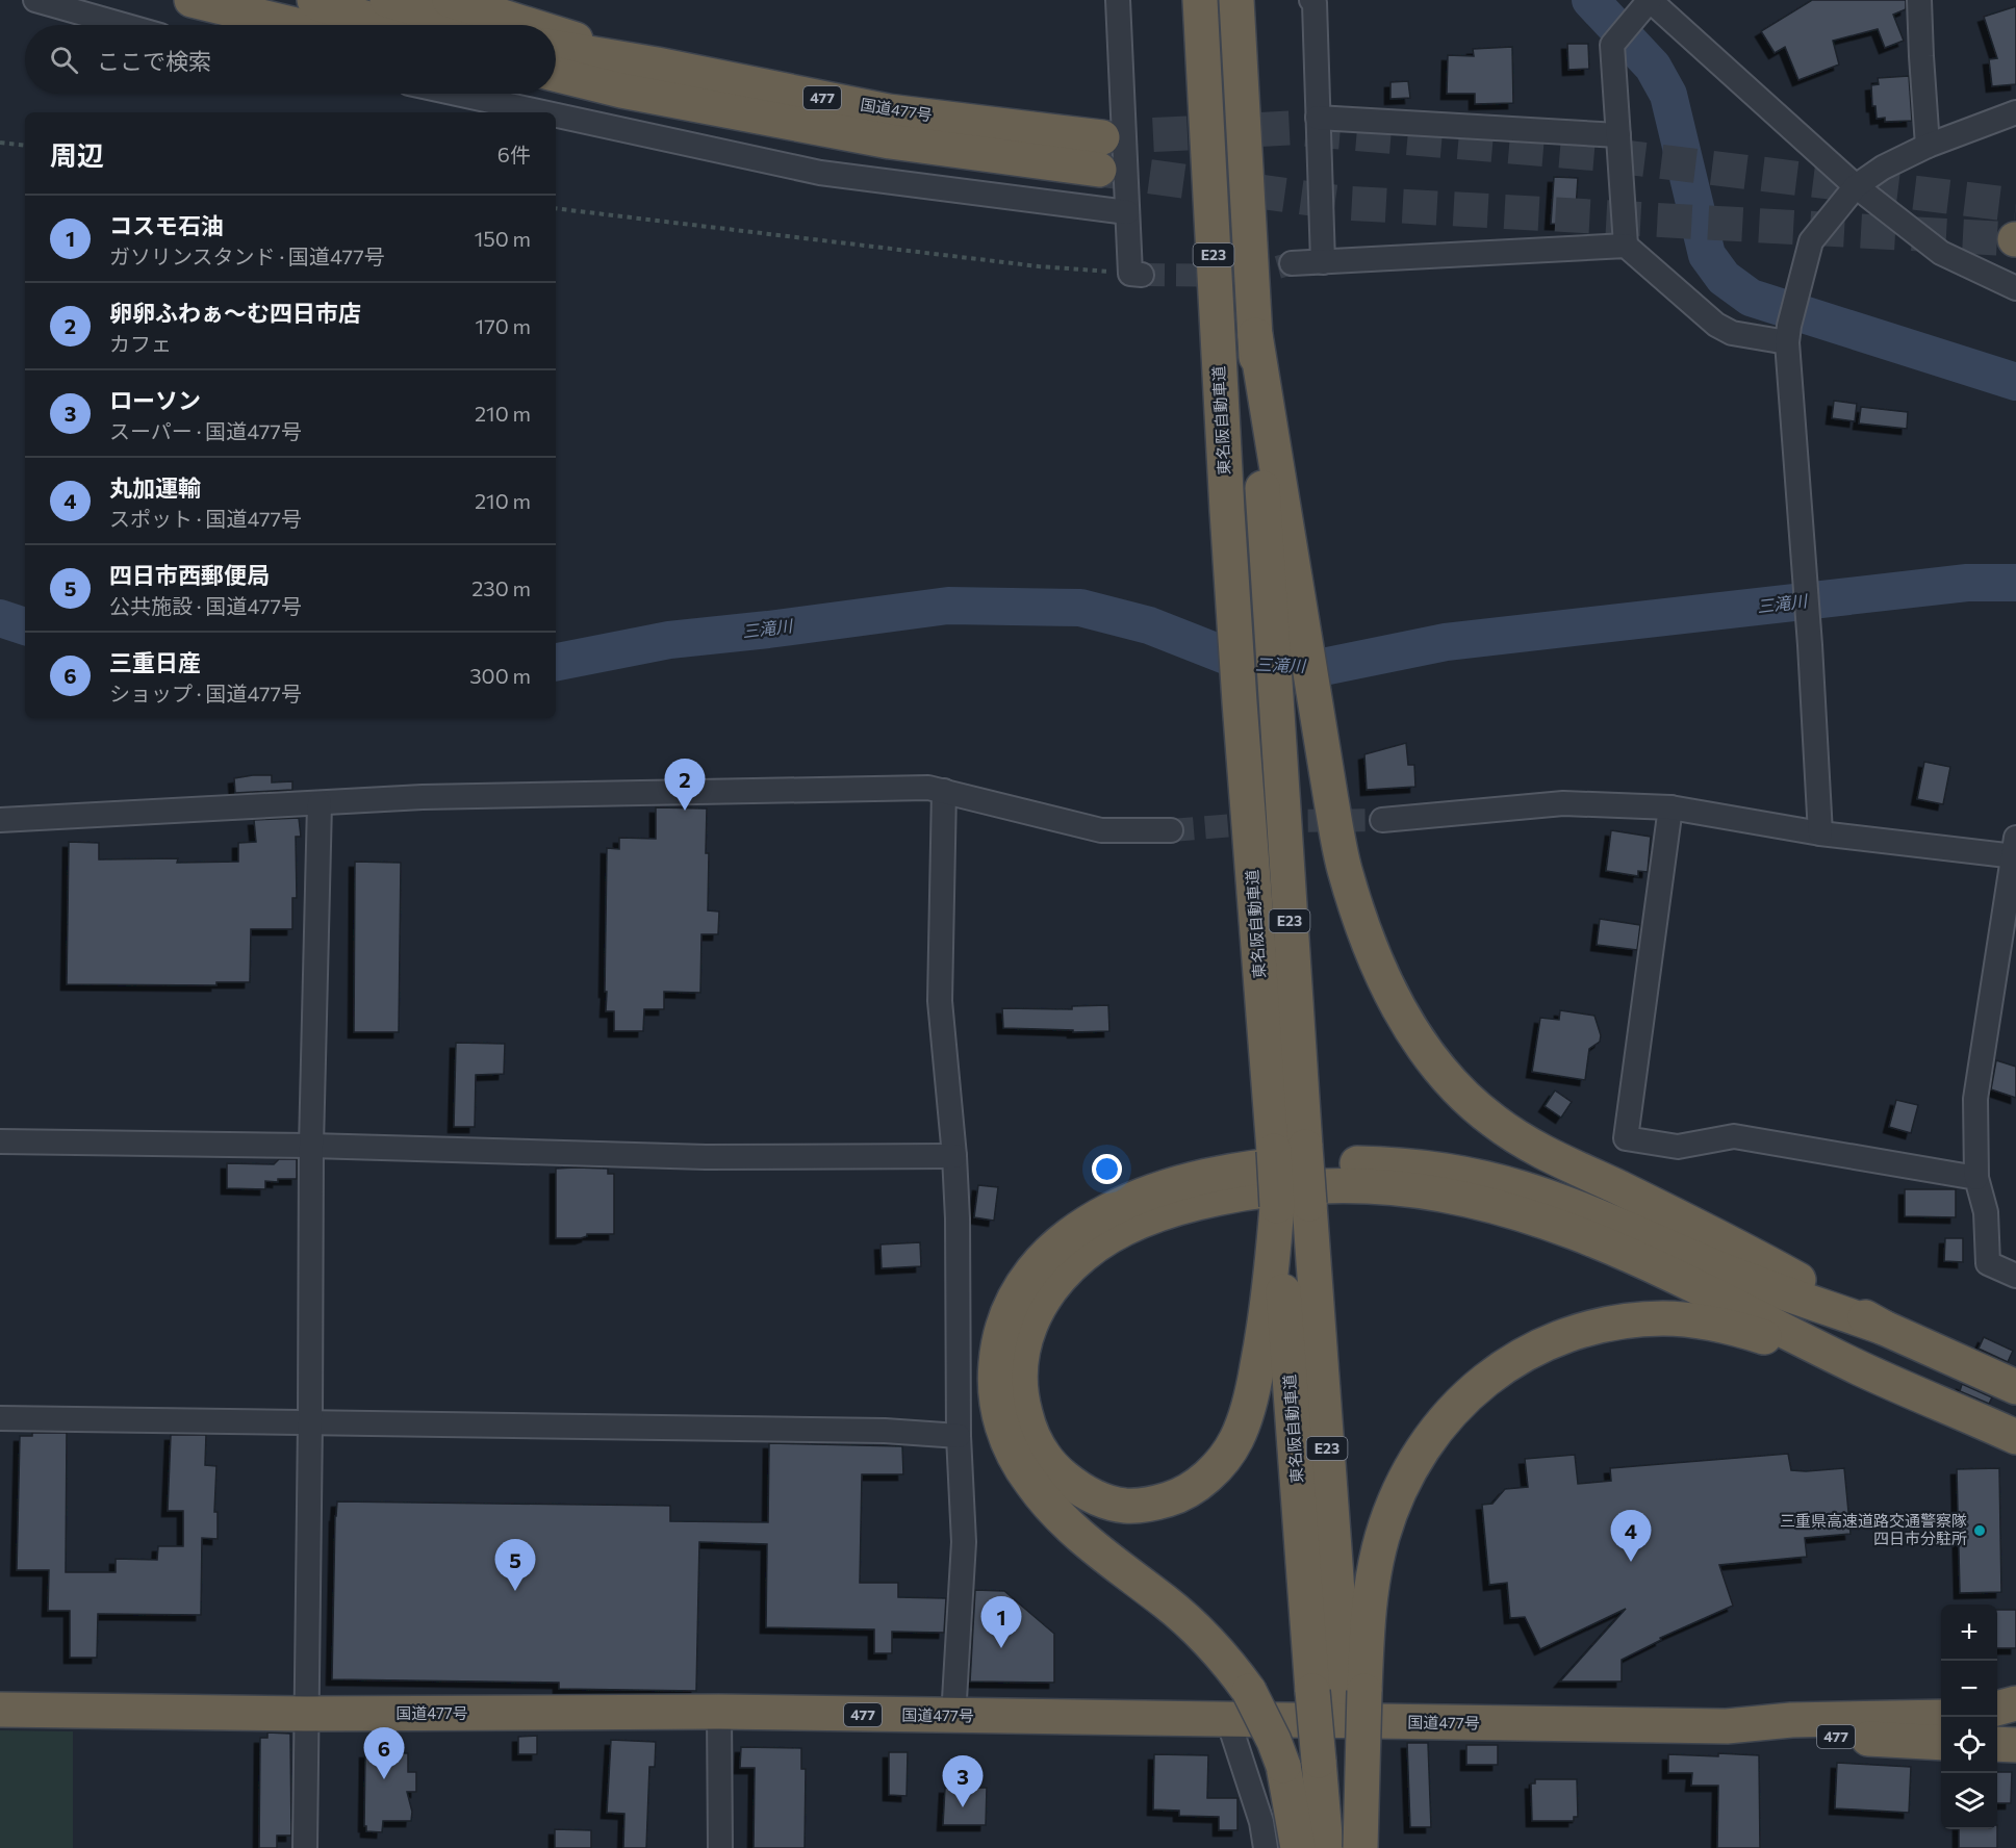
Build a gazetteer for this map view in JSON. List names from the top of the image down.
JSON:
{
  "streets": {
    "highway": [
      "477",
      "国道477号",
      "E23",
      "東名阪自動車道"
    ]
  },
  "crossings": [
    ["477", "国道477号"]
  ],
  "water": ["三滝川"],
  "places": ["三重県高速道路交通警察隊 四日市分駐所"],
  "page": {
    "search": "ここで検索",
    "heading": ["周辺", "6件"],
    "list": [
      {
        "mark": "1",
        "name": "コスモ石油",
        "note": "ガソリンスタンド · 国道477号",
        "value": "150 m"
      },
      {
        "mark": "2",
        "name": "卵卵ふわぁ～む四日市店",
        "note": "カフェ",
        "value": "170 m"
      },
      {
        "mark": "3",
        "name": "ローソン",
        "note": "スーパー · 国道477号",
        "value": "210 m"
      },
      {
        "mark": "4",
        "name": "丸加運輸",
        "note": "スポット · 国道477号",
        "value": "210 m"
      },
      {
        "mark": "5",
        "name": "四日市西郵便局",
        "note": "公共施設 · 国道477号",
        "value": "230 m"
      },
      {
        "mark": "6",
        "name": "三重日産",
        "note": "ショップ · 国道477号",
        "value": "300 m"
      }
    ],
    "pins": [
      "2",
      "4",
      "5",
      "1",
      "6",
      "3"
    ],
    "map_buttons": ["+", "−"]
  }
}
